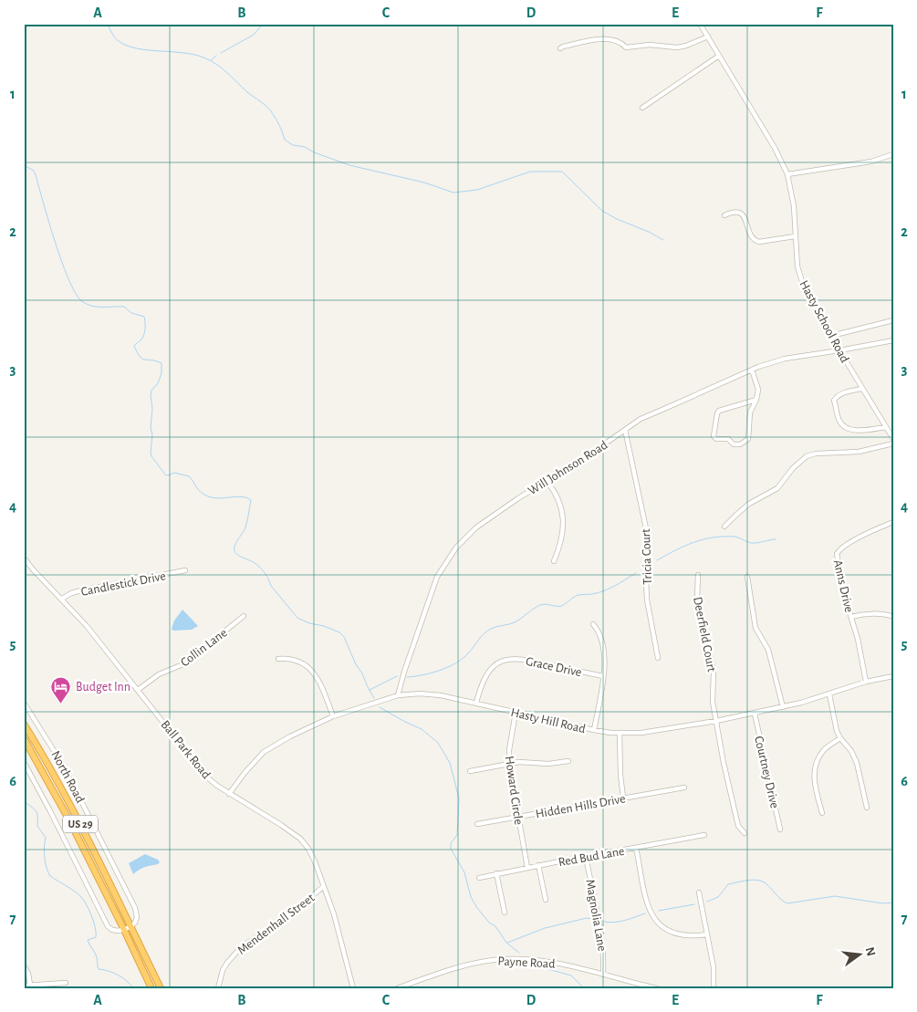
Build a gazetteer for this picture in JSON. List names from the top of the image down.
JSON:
{
  "streets": {
    "highway": ["US 29"],
    "street": [
      "Hasty School Road",
      "Will Johnson Road",
      "Tricia Court",
      "Candlestick Drive",
      "Anns Drive",
      "Deerfield Court",
      "Collin Lane",
      "Grace Drive",
      "Hasty Hill Road",
      "Ball Park Road",
      "Courtney Drive",
      "North Road",
      "Howard Circle",
      "Hidden Hills Drive",
      "Red Bud Lane",
      "Magnolia Lane",
      "Mendenhall Street",
      "Payne Road"
    ]
  },
  "crossings": [
    ["Hasty School Road", "Will Johnson Road"],
    ["Will Johnson Road", "Tricia Court"],
    ["Will Johnson Road", "Hasty Hill Road"],
    ["Candlestick Drive", "Ball Park Road"],
    ["Anns Drive", "Hasty Hill Road"],
    ["Deerfield Court", "Hasty Hill Road"],
    ["Collin Lane", "Ball Park Road"],
    ["Grace Drive", "Hasty Hill Road"],
    ["Hasty Hill Road", "Ball Park Road"],
    ["Hasty Hill Road", "Courtney Drive"],
    ["Hasty Hill Road", "Howard Circle"],
    ["Ball Park Road", "Mendenhall Street"],
    ["North Road", "US 29"],
    ["Howard Circle", "Hidden Hills Drive"],
    ["Howard Circle", "Red Bud Lane"],
    ["Red Bud Lane", "Magnolia Lane"],
    ["Magnolia Lane", "Payne Road"]
  ],
  "places": {
    "hotel": ["Budget Inn"]
  },
  "north": "right",
  "grid": {
    "columns": [
      "A",
      "B",
      "C",
      "D",
      "E",
      "F"
    ],
    "rows": [
      "1",
      "2",
      "3",
      "4",
      "5",
      "6",
      "7"
    ]
  }
}
